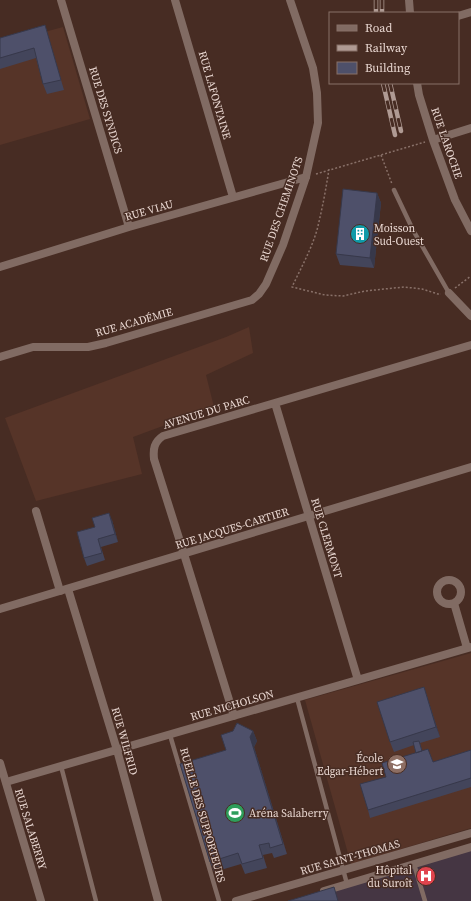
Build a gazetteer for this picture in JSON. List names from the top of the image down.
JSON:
{
  "streets": {
    "street": [
      "RUE LAFONTAINE",
      "RUE DES SYNDICS",
      "RUE LAROCHE",
      "RUE DES CHEMINOTS",
      "RUE VIAU",
      "RUE ACADÉMIE",
      "AVENUE DU PARC",
      "RUE JACQUES-CARTIER",
      "RUE CLERMONT",
      "RUE NICHOLSON",
      "RUE WILFRID",
      "RUE SALABERRY",
      "RUE SAINT-THOMAS"
    ],
    "lane": ["RUELLE DES SUPPORTEURS"]
  },
  "crossings": [
    ["RUE LAFONTAINE", "RUE VIAU"],
    ["RUE DES SYNDICS", "RUE VIAU"],
    ["RUE DES CHEMINOTS", "RUE VIAU"],
    ["RUE DES CHEMINOTS", "RUE ACADÉMIE"],
    ["AVENUE DU PARC", "RUE JACQUES-CARTIER"],
    ["AVENUE DU PARC", "RUE CLERMONT"],
    ["AVENUE DU PARC", "RUE NICHOLSON"],
    ["RUE JACQUES-CARTIER", "RUE CLERMONT"],
    ["RUE JACQUES-CARTIER", "RUE WILFRID"],
    ["RUE CLERMONT", "RUE NICHOLSON"],
    ["RUE NICHOLSON", "RUE WILFRID"],
    ["RUE NICHOLSON", "RUELLE DES SUPPORTEURS"],
    ["RUE NICHOLSON", "RUE SALABERRY"]
  ],
  "places": {
    "building": ["Moisson Sud-Ouest"],
    "school or university": ["École Edgar-Hébert"],
    "sports": ["Aréna Salaberry"],
    "hospital": ["Hôpital du Suroît"]
  },
  "legend": ["Road", "Railway", "Building"]
}
